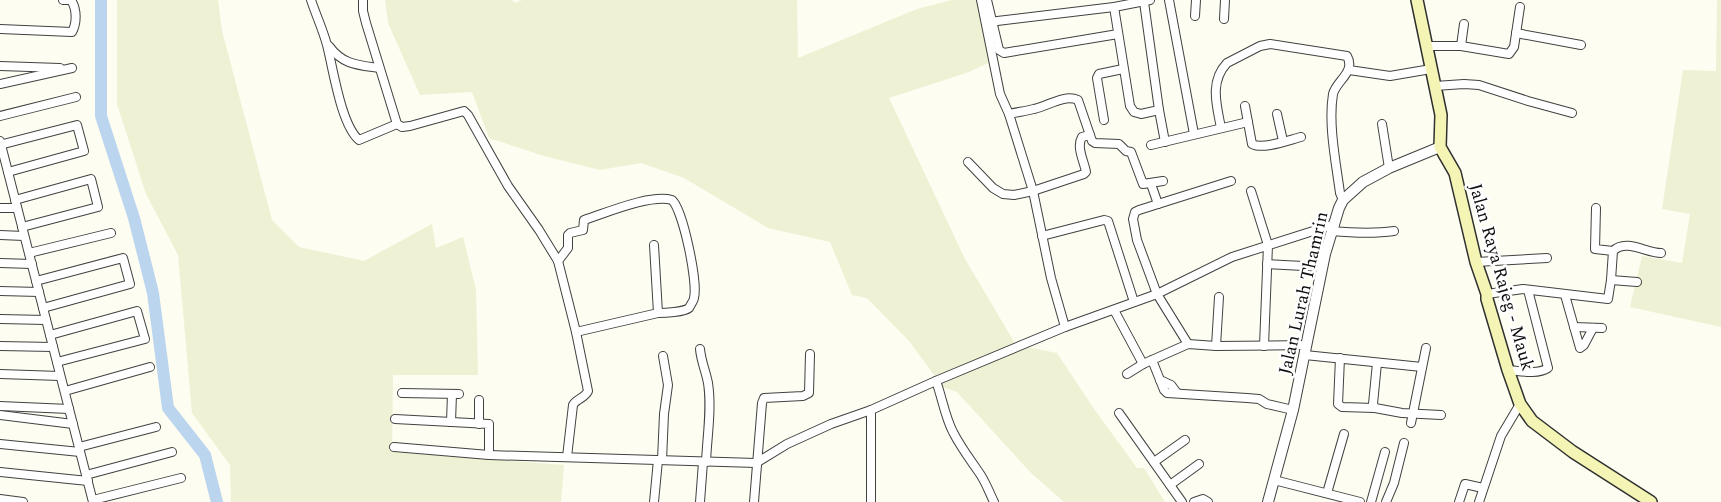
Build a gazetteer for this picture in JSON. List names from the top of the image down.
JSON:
{
  "streets": {
    "main road": ["Jalan Raya Rajeg - Mauk"],
    "street": ["Jalan Lurah Thamrin"]
  },
  "crossings": [
    ["Jalan Raya Rajeg - Mauk", "Jalan Lurah Thamrin"]
  ]
}
